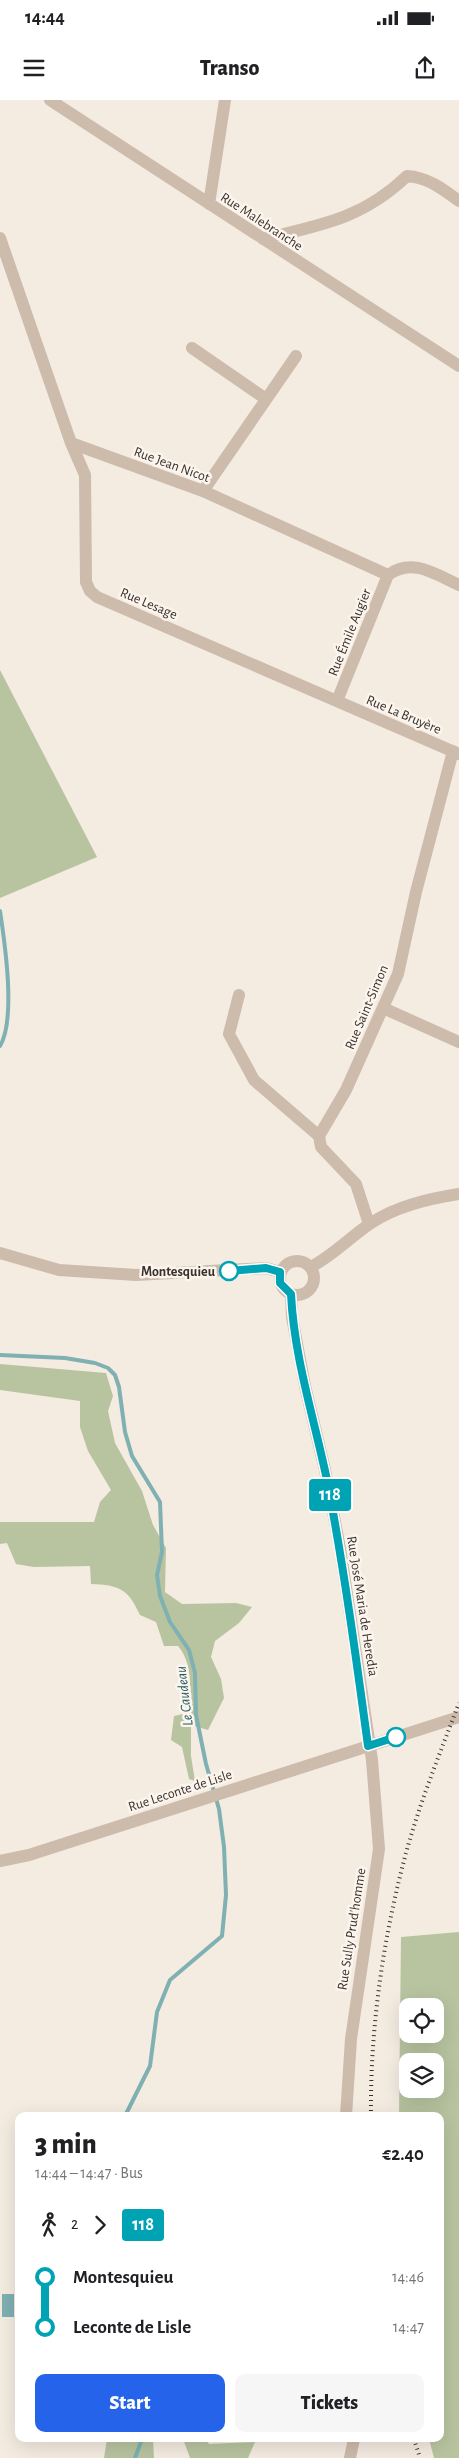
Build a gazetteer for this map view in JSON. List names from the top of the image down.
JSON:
{
  "streets": {
    "street": [
      "Rue Malebranche",
      "Rue Jean Nicot",
      "Rue Lesage",
      "Rue Émile Augier",
      "Rue La Bruyère",
      "Rue Saint-Simon",
      "Rue José Maria de Heredia",
      "Rue Leconte de Lisle",
      "Rue Sully Prud'homme"
    ]
  },
  "crossings": [
    ["Rue Jean Nicot", "Rue Lesage"],
    ["Rue Jean Nicot", "Rue Émile Augier"],
    ["Rue Lesage", "Rue Émile Augier"],
    ["Rue Lesage", "Rue La Bruyère"],
    ["Rue Émile Augier", "Rue La Bruyère"],
    ["Rue La Bruyère", "Rue Saint-Simon"],
    ["Rue José Maria de Heredia", "Rue Leconte de Lisle"],
    ["Rue José Maria de Heredia", "Rue Sully Prud'homme"],
    ["Rue Leconte de Lisle", "Rue Sully Prud'homme"]
  ],
  "water": ["Le Caudeau"],
  "places": ["Montesquieu"],
  "lines": ["bus line 118"],
  "page": {
    "status": "14:44",
    "header": "Transo",
    "on_map": "118",
    "heading": ["3 min", "14:44 – 14:47 · Bus", "€2.40"],
    "legs": ["2", "118"],
    "list": [
      {
        "name": "Montesquieu",
        "value": "14:46"
      },
      {
        "name": "Leconte de Lisle",
        "value": "14:47"
      }
    ],
    "buttons": ["Start", "Tickets"]
  }
}
